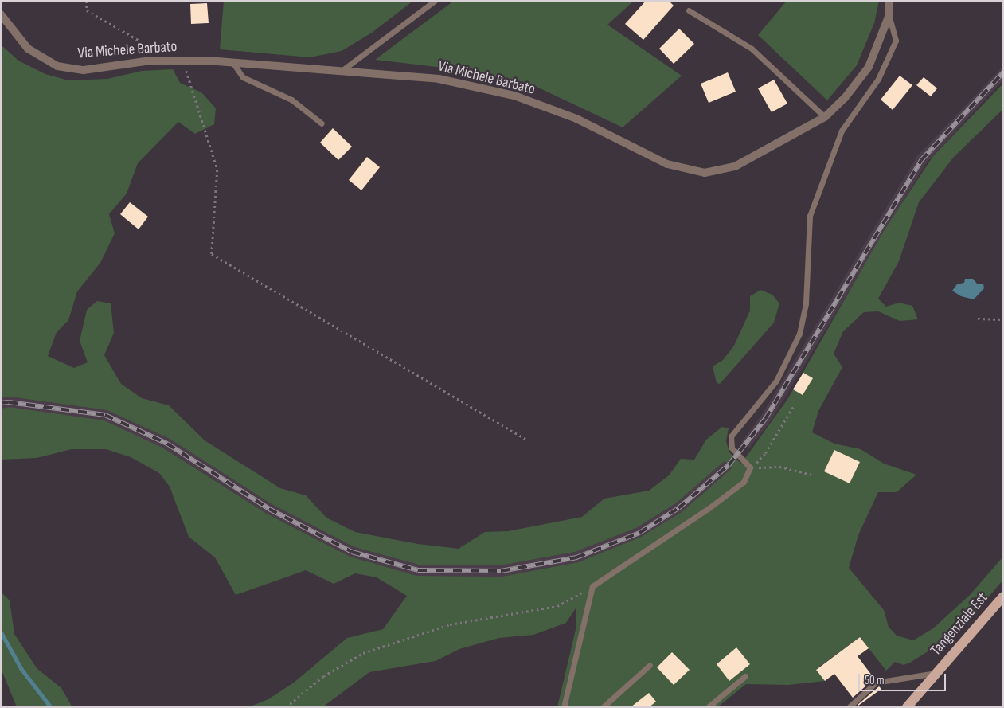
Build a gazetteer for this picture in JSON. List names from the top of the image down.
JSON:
{
  "streets": {
    "main road": ["Tangenziale Est"],
    "street": ["Via Michele Barbato"]
  },
  "scale_bar": "50 m"
}
